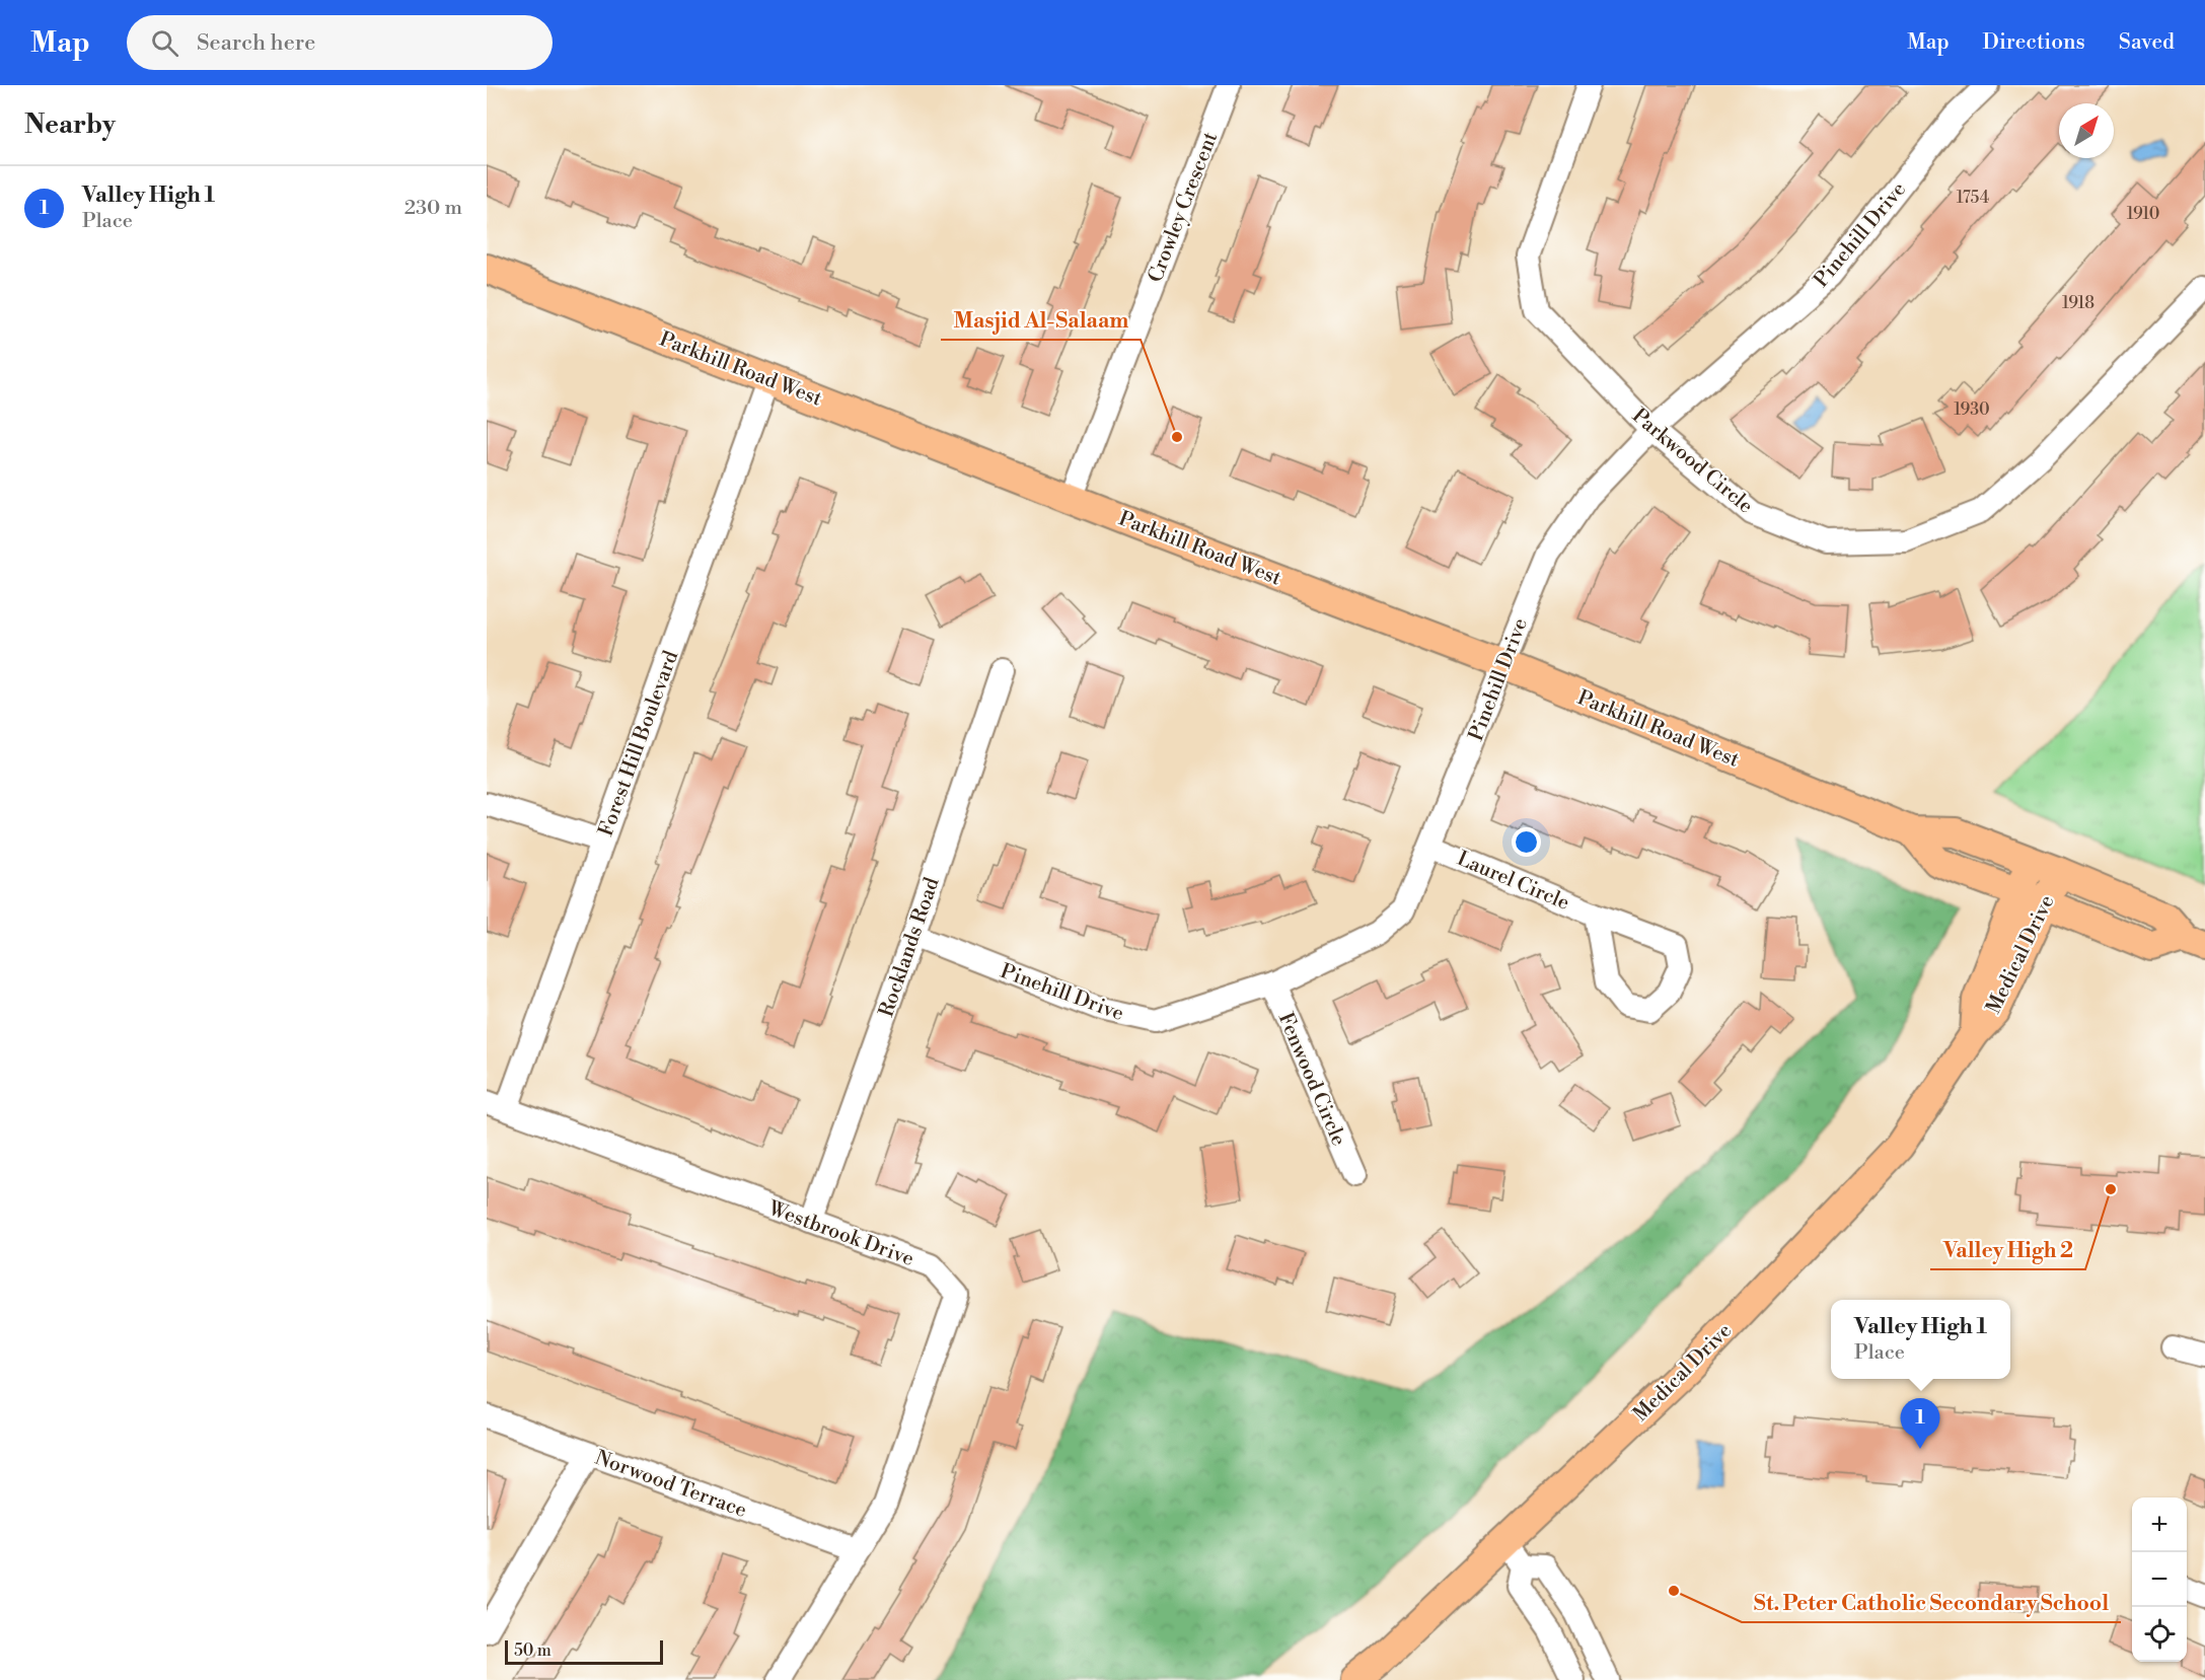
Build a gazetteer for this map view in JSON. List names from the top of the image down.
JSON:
{
  "streets": {
    "main road": ["Parkhill Road West", "Medical Drive"],
    "street": [
      "Crowley Crescent",
      "Pinehill Drive",
      "Parkwood Circle",
      "Forest Hill Boulevard",
      "Laurel Circle",
      "Rocklands Road",
      "Fenwood Circle",
      "Westbrook Drive",
      "Norwood Terrace"
    ]
  },
  "crossings": [
    ["Crowley Crescent", "Parkhill Road West"],
    ["Pinehill Drive", "Parkhill Road West"],
    ["Pinehill Drive", "Parkwood Circle"],
    ["Pinehill Drive", "Laurel Circle"],
    ["Pinehill Drive", "Rocklands Road"],
    ["Pinehill Drive", "Fenwood Circle"],
    ["Parkhill Road West", "Forest Hill Boulevard"],
    ["Parkhill Road West", "Medical Drive"],
    ["Forest Hill Boulevard", "Westbrook Drive"],
    ["Rocklands Road", "Westbrook Drive"],
    ["Westbrook Drive", "Norwood Terrace"]
  ],
  "places": ["Masjid Al-Salaam", "Valley High 2", "St. Peter Catholic Secondary School"],
  "house_numbers": [
    "1754",
    "1910",
    "1918",
    "1930"
  ],
  "scale_bar": "50 m",
  "north": "top right",
  "page": {
    "header": "Map",
    "search": "Search here",
    "nav": ["Map", "Directions", "Saved"],
    "heading": "Nearby",
    "list": [
      {
        "mark": "1",
        "name": "Valley High 1",
        "note": "Place",
        "value": "230 m"
      }
    ],
    "popup": ["Valley High 1", "Place"],
    "pins": "1",
    "map_buttons": ["+", "−"],
    "scale": "50 m"
  }
}
